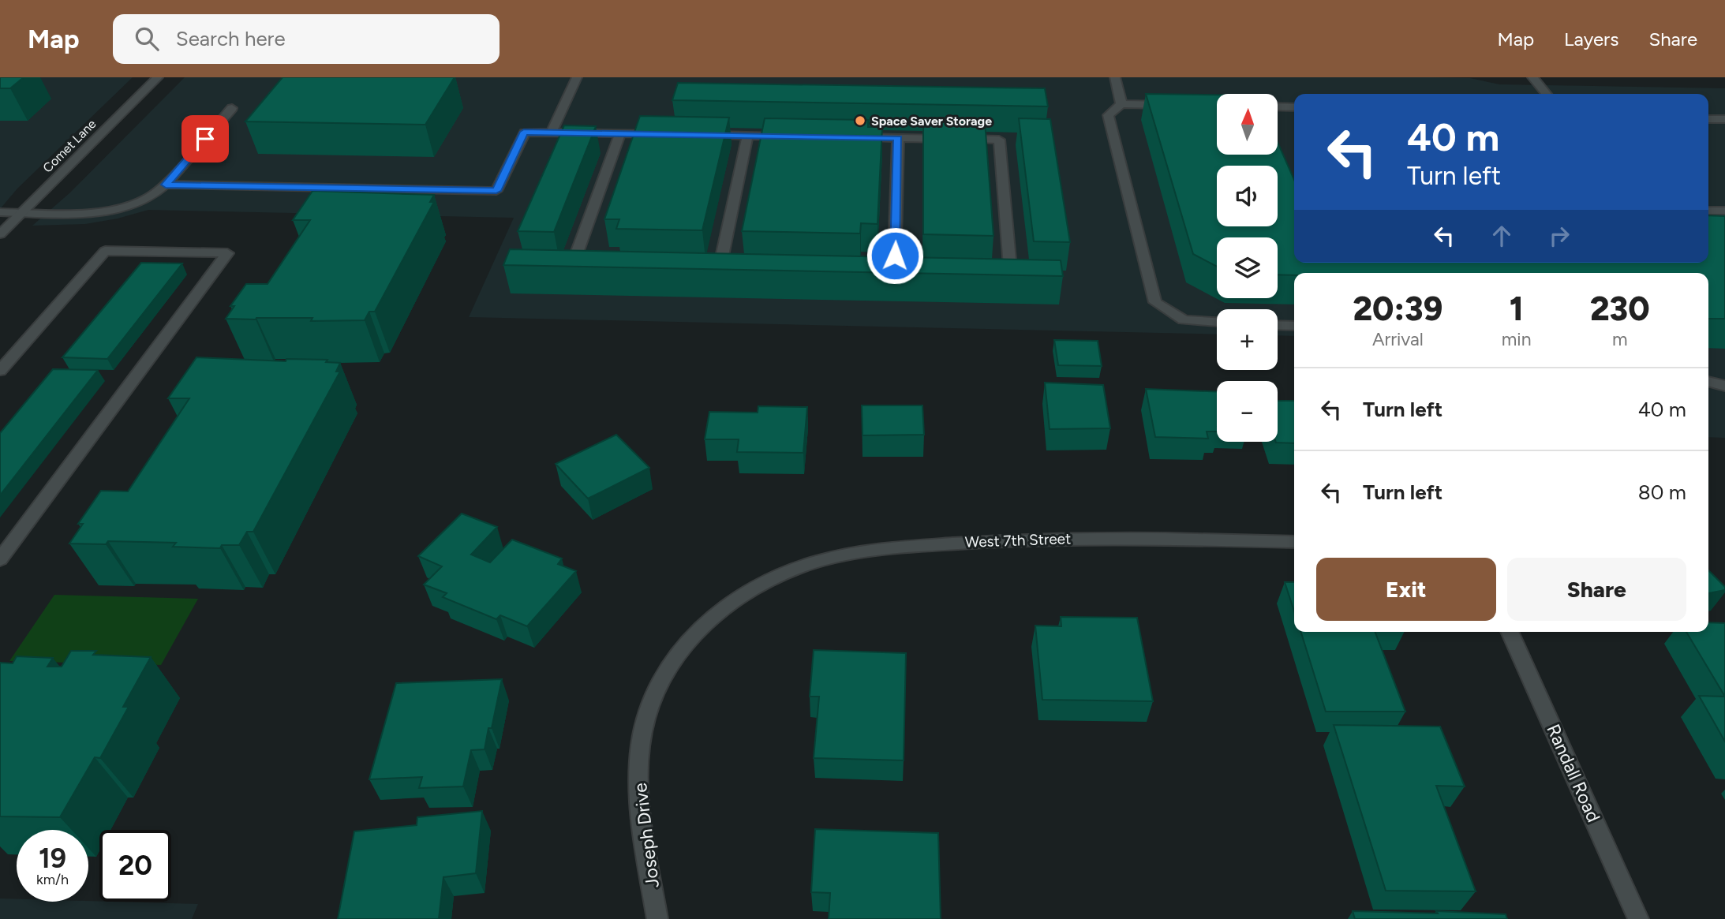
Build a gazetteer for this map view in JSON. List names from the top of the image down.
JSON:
{
  "streets": {
    "street": [
      "Comet Lane",
      "West 7th Street",
      "Randall Road",
      "Joseph Drive"
    ]
  },
  "crossings": [
    ["West 7th Street", "Joseph Drive"]
  ],
  "places": ["Space Saver Storage"],
  "north": "top",
  "page": {
    "header": "Map",
    "search": "Search here",
    "nav": ["Map", "Layers", "Share"],
    "map_buttons": ["+", "−"],
    "turn": ["40 m", "Turn left"],
    "eta": [
      "20:39",
      "Arrival",
      "1",
      "min",
      "230",
      "m"
    ],
    "list": [
      {
        "name": "Turn left",
        "value": "40 m"
      },
      {
        "name": "Turn left",
        "value": "80 m"
      }
    ],
    "buttons": ["Exit", "Share"],
    "speed": "19 km/h",
    "limit": "20"
  }
}
